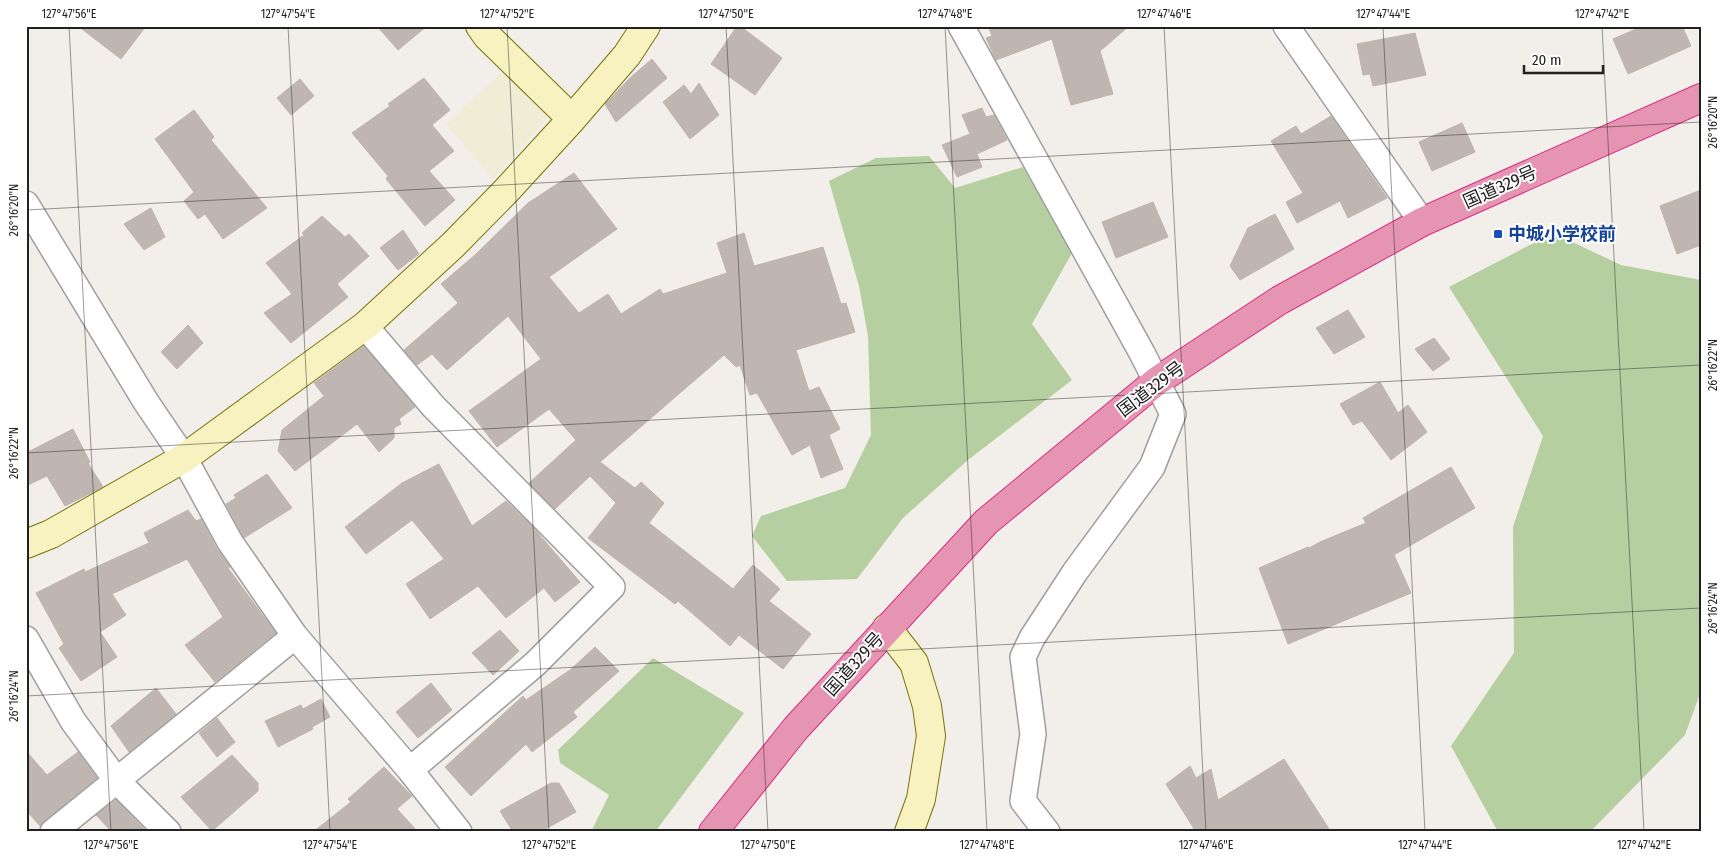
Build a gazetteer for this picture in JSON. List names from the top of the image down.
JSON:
{
  "streets": {
    "highway": ["国道329号"]
  },
  "places": {
    "transit": ["中城小学校前"]
  },
  "scale_bar": "20 m",
  "coordinates": [
    "127°47'56\"E",
    "127°47'54\"E",
    "127°47'52\"E",
    "127°47'50\"E",
    "127°47'48\"E",
    "127°47'46\"E",
    "127°47'44\"E",
    "127°47'42\"E",
    "26°16'20\"N",
    "26°16'22\"N",
    "26°16'24\"N"
  ]
}
